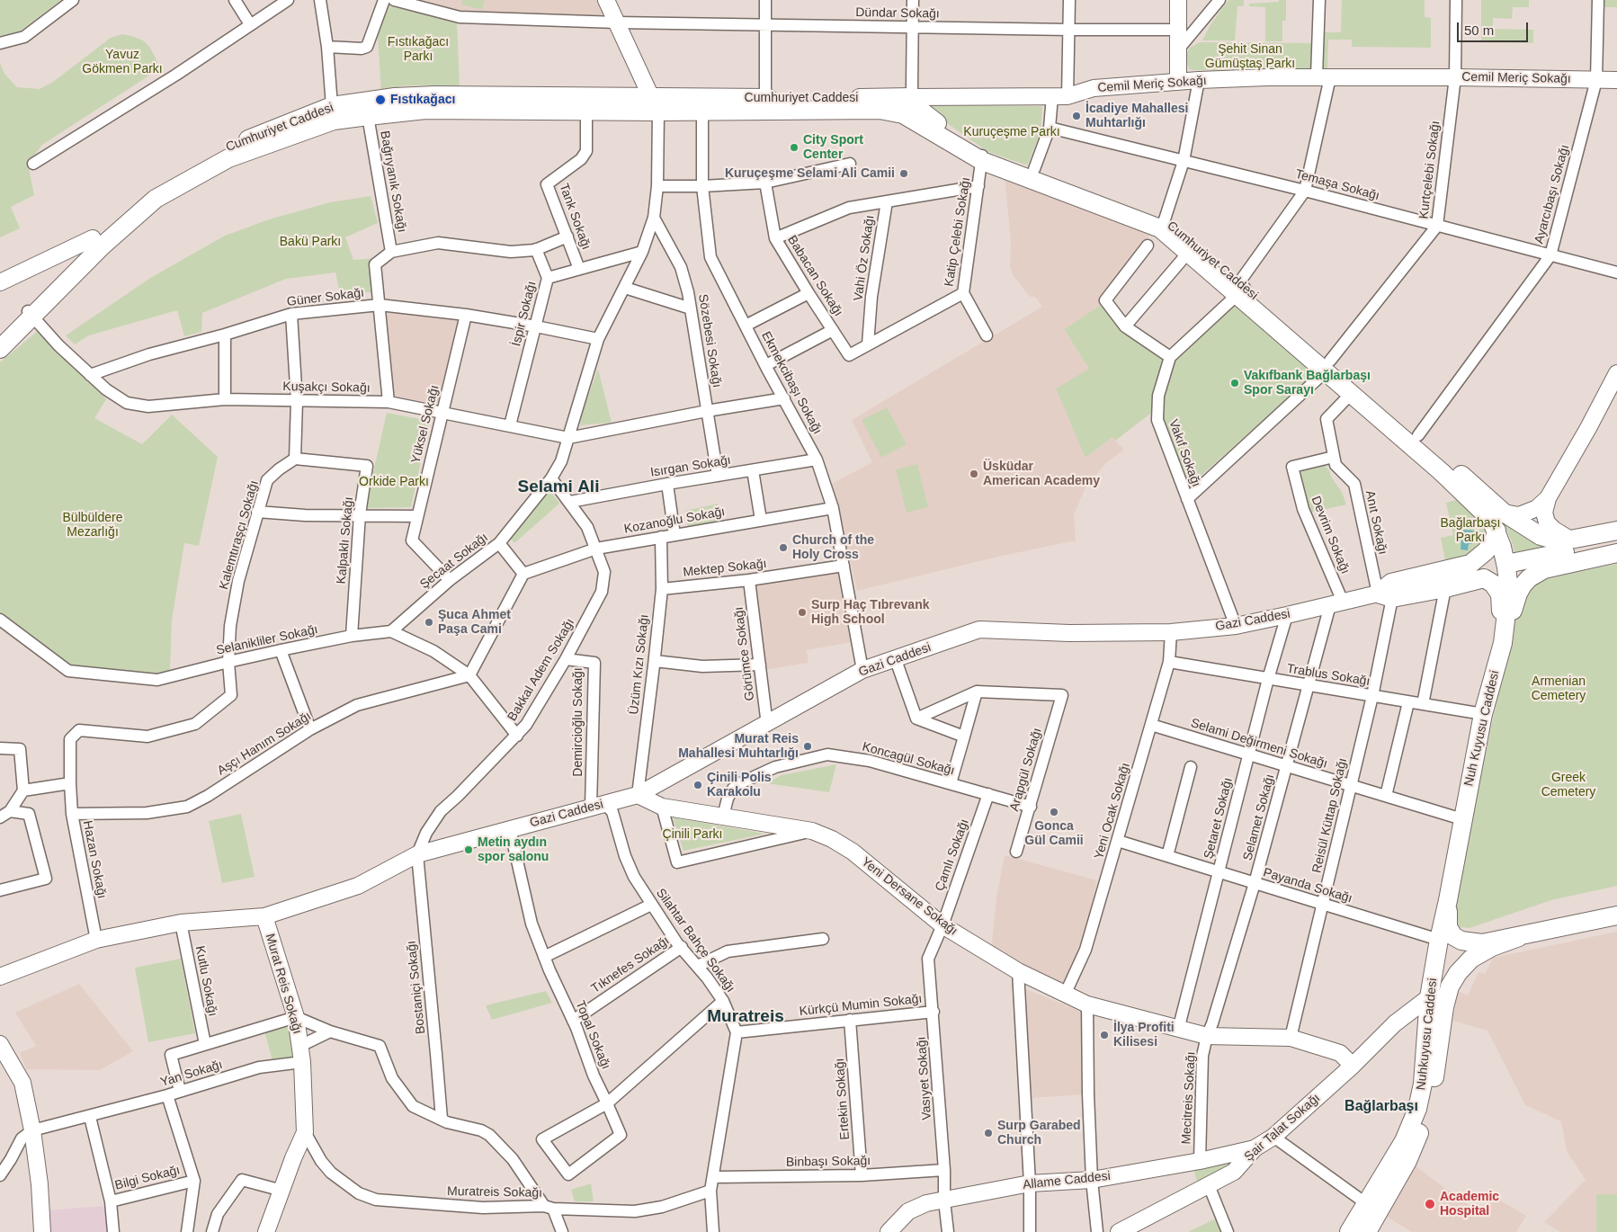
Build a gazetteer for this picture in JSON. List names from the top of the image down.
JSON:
{
  "streets": {
    "main road": ["Cumhuriyet Caddesi", "Nuh Kuyusu Caddesi", "Nuhkuyusu Caddesi"],
    "street": [
      "Dündar Sokağı",
      "Cemil Meriç Sokağı",
      "Kurtçelebi Sokağı",
      "Bağrıyanık Sokağı",
      "Temaşa Sokağı",
      "Ayarcıbaşı Sokağı",
      "Tank Sokağı",
      "Katip Çelebi Sokağı",
      "Vahi Öz Sokağı",
      "Babacan Sokağı",
      "Güner Sokağı",
      "İspir Sokağı",
      "Sözebesi Sokağı",
      "Ekmekcibaşı Sokağı",
      "Kuşakçı Sokağı",
      "Yüksel Sokağı",
      "Vakıf Sokağı",
      "Isırgan Sokağı",
      "Kozanoğlu Sokağı",
      "Anıt Sokağı",
      "Kalemtıraşçı Sokağı",
      "Devrim Sokağı",
      "Kalpaklı Sokağı",
      "Şecaat Sokağı",
      "Mektep Sokağı",
      "Gazi Caddesi",
      "Selanikliler Sokağı",
      "Görümce Sokağı",
      "Üzüm Kızı Sokağı",
      "Bakkal Adem Sokağı",
      "Trablus Sokağı",
      "Demircioğlu Sokağı",
      "Aşçı Hanım Sokağı",
      "Selami Değirmeni Sokağı",
      "Koncagül Sokağı",
      "Arapgül Sokağı",
      "Yeni Ocak Sokağı",
      "Reisül Küttap Sokağı",
      "Selamet Sokağı",
      "Şetaret Sokağı",
      "Çamlı Sokağı",
      "Hazan Sokağı",
      "Payanda Sokağı",
      "Yeni Dersane Sokağı",
      "Silahtar Bahçe Sokağı",
      "Tıknefes Sokağı",
      "Kutlu Sokağı",
      "Murat Reis Sokağı",
      "Bostaniçi Sokağı",
      "Kürkçü Mumin Sokağı",
      "Topal Sokağı",
      "Yan Sokağı",
      "Vasıyet Sokağı",
      "Mecitreis Sokağı",
      "Ertekin Sokağı",
      "Şair Talat Sokağı",
      "Binbaşı Sokağı",
      "Bilgi Sokağı",
      "Allame Caddesi",
      "Muratreis Sokağı"
    ]
  },
  "crossings": [
    ["Cemil Meriç Sokağı", "Cumhuriyet Caddesi"],
    ["Cemil Meriç Sokağı", "Kurtçelebi Sokağı"],
    ["Cemil Meriç Sokağı", "Ayarcıbaşı Sokağı"],
    ["Cumhuriyet Caddesi", "Kurtçelebi Sokağı"],
    ["Cumhuriyet Caddesi", "Bağrıyanık Sokağı"],
    ["Cumhuriyet Caddesi", "Ayarcıbaşı Sokağı"],
    ["Cumhuriyet Caddesi", "Tank Sokağı"],
    ["Cumhuriyet Caddesi", "Katip Çelebi Sokağı"],
    ["Cumhuriyet Caddesi", "Ekmekcibaşı Sokağı"],
    ["Cumhuriyet Caddesi", "Anıt Sokağı"],
    ["Cumhuriyet Caddesi", "Şecaat Sokağı"],
    ["Cumhuriyet Caddesi", "Nuh Kuyusu Caddesi"],
    ["Kurtçelebi Sokağı", "Temaşa Sokağı"],
    ["Kurtçelebi Sokağı", "Vakıf Sokağı"],
    ["Temaşa Sokağı", "Ayarcıbaşı Sokağı"],
    ["Tank Sokağı", "İspir Sokağı"],
    ["Katip Çelebi Sokağı", "Vahi Öz Sokağı"],
    ["Katip Çelebi Sokağı", "Babacan Sokağı"],
    ["Babacan Sokağı", "Ekmekcibaşı Sokağı"],
    ["Güner Sokağı", "İspir Sokağı"],
    ["Güner Sokağı", "Kuşakçı Sokağı"],
    ["Güner Sokağı", "Yüksel Sokağı"],
    ["Güner Sokağı", "Şecaat Sokağı"],
    ["İspir Sokağı", "Kuşakçı Sokağı"],
    ["İspir Sokağı", "Şecaat Sokağı"],
    ["Sözebesi Sokağı", "Isırgan Sokağı"],
    ["Sözebesi Sokağı", "Şecaat Sokağı"],
    ["Ekmekcibaşı Sokağı", "Isırgan Sokağı"],
    ["Ekmekcibaşı Sokağı", "Kozanoğlu Sokağı"],
    ["Ekmekcibaşı Sokağı", "Mektep Sokağı"],
    ["Ekmekcibaşı Sokağı", "Gazi Caddesi"],
    ["Kuşakçı Sokağı", "Yüksel Sokağı"],
    ["Kuşakçı Sokağı", "Şecaat Sokağı"],
    ["Yüksel Sokağı", "Şecaat Sokağı"],
    ["Vakıf Sokağı", "Gazi Caddesi"],
    ["Isırgan Sokağı", "Bakkal Adem Sokağı"],
    ["Kozanoğlu Sokağı", "Üzüm Kızı Sokağı"],
    ["Kozanoğlu Sokağı", "Bakkal Adem Sokağı"],
    ["Anıt Sokağı", "Devrim Sokağı"],
    ["Anıt Sokağı", "Gazi Caddesi"],
    ["Anıt Sokağı", "Reisül Küttap Sokağı"],
    ["Kalemtıraşçı Sokağı", "Kalpaklı Sokağı"],
    ["Kalemtıraşçı Sokağı", "Selanikliler Sokağı"],
    ["Kalemtıraşçı Sokağı", "Hazan Sokağı"],
    ["Devrim Sokağı", "Gazi Caddesi"],
    ["Devrim Sokağı", "Selamet Sokağı"],
    ["Kalpaklı Sokağı", "Selanikliler Sokağı"],
    ["Şecaat Sokağı", "Selanikliler Sokağı"],
    ["Şecaat Sokağı", "Bakkal Adem Sokağı"],
    ["Mektep Sokağı", "Görümce Sokağı"],
    ["Mektep Sokağı", "Üzüm Kızı Sokağı"],
    ["Gazi Caddesi", "Görümce Sokağı"],
    ["Gazi Caddesi", "Üzüm Kızı Sokağı"],
    ["Gazi Caddesi", "Bakkal Adem Sokağı"],
    ["Gazi Caddesi", "Demircioğlu Sokağı"],
    ["Gazi Caddesi", "Yeni Ocak Sokağı"],
    ["Gazi Caddesi", "Reisül Küttap Sokağı"],
    ["Gazi Caddesi", "Selamet Sokağı"],
    ["Gazi Caddesi", "Şetaret Sokağı"],
    ["Gazi Caddesi", "Hazan Sokağı"],
    ["Gazi Caddesi", "Yeni Dersane Sokağı"],
    ["Gazi Caddesi", "Silahtar Bahçe Sokağı"],
    ["Gazi Caddesi", "Kutlu Sokağı"],
    ["Gazi Caddesi", "Murat Reis Sokağı"],
    ["Gazi Caddesi", "Bostaniçi Sokağı"],
    ["Gazi Caddesi", "Topal Sokağı"],
    ["Üzüm Kızı Sokağı", "Yeni Dersane Sokağı"],
    ["Bakkal Adem Sokağı", "Demircioğlu Sokağı"],
    ["Bakkal Adem Sokağı", "Bostaniçi Sokağı"],
    ["Trablus Sokağı", "Nuh Kuyusu Caddesi"],
    ["Trablus Sokağı", "Yeni Ocak Sokağı"],
    ["Trablus Sokağı", "Reisül Küttap Sokağı"],
    ["Trablus Sokağı", "Selamet Sokağı"],
    ["Trablus Sokağı", "Şetaret Sokağı"],
    ["Demircioğlu Sokağı", "Silahtar Bahçe Sokağı"],
    ["Nuh Kuyusu Caddesi", "Selami Değirmeni Sokağı"],
    ["Nuh Kuyusu Caddesi", "Nuhkuyusu Caddesi"],
    ["Aşçı Hanım Sokağı", "Hazan Sokağı"],
    ["Selami Değirmeni Sokağı", "Yeni Ocak Sokağı"],
    ["Selami Değirmeni Sokağı", "Reisül Küttap Sokağı"],
    ["Selami Değirmeni Sokağı", "Selamet Sokağı"],
    ["Selami Değirmeni Sokağı", "Şetaret Sokağı"],
    ["Koncagül Sokağı", "Arapgül Sokağı"],
    ["Koncagül Sokağı", "Çamlı Sokağı"],
    ["Koncagül Sokağı", "Yeni Dersane Sokağı"],
    ["Yeni Ocak Sokağı", "Payanda Sokağı"],
    ["Yeni Ocak Sokağı", "Yeni Dersane Sokağı"],
    ["Reisül Küttap Sokağı", "Payanda Sokağı"],
    ["Reisül Küttap Sokağı", "Yeni Dersane Sokağı"],
    ["Selamet Sokağı", "Payanda Sokağı"],
    ["Selamet Sokağı", "Yeni Dersane Sokağı"],
    ["Selamet Sokağı", "Mecitreis Sokağı"],
    ["Şetaret Sokağı", "Payanda Sokağı"],
    ["Şetaret Sokağı", "Yeni Dersane Sokağı"],
    ["Çamlı Sokağı", "Yeni Dersane Sokağı"],
    ["Çamlı Sokağı", "Vasıyet Sokağı"],
    ["Payanda Sokağı", "Nuhkuyusu Caddesi"],
    ["Yeni Dersane Sokağı", "Vasıyet Sokağı"],
    ["Yeni Dersane Sokağı", "Mecitreis Sokağı"],
    ["Yeni Dersane Sokağı", "Şair Talat Sokağı"],
    ["Silahtar Bahçe Sokağı", "Tıknefes Sokağı"],
    ["Silahtar Bahçe Sokağı", "Kürkçü Mumin Sokağı"],
    ["Tıknefes Sokağı", "Topal Sokağı"],
    ["Murat Reis Sokağı", "Yan Sokağı"],
    ["Murat Reis Sokağı", "Muratreis Sokağı"],
    ["Kürkçü Mumin Sokağı", "Vasıyet Sokağı"],
    ["Kürkçü Mumin Sokağı", "Ertekin Sokağı"],
    ["Nuhkuyusu Caddesi", "Şair Talat Sokağı"],
    ["Vasıyet Sokağı", "Binbaşı Sokağı"],
    ["Vasıyet Sokağı", "Allame Caddesi"],
    ["Mecitreis Sokağı", "Allame Caddesi"],
    ["Ertekin Sokağı", "Binbaşı Sokağı"],
    ["Şair Talat Sokağı", "Allame Caddesi"]
  ],
  "districts": ["Selami Ali", "Muratreis", "Bağlarbaşı"],
  "parks": [
    "Fıstıkağacı Parkı",
    "Şehit Sinan Gümüştaş Parkı",
    "Yavuz Gökmen Parkı",
    "Kuruçeşme Parkı",
    "Bakü Parkı",
    "Orkide Parkı",
    "Bülbüldere Mezarlığı",
    "Bağlarbaşı Parkı",
    "Armenian Cemetery",
    "Greek Cemetery",
    "Çinili Parkı"
  ],
  "places": [
    "Fıstıkağacı",
    "İcadiye Mahallesi Muhtarlığı",
    "City Sport Center",
    "Kuruçeşme Selami Ali Camii",
    "Vakıfbank Bağlarbaşı Spor Sarayı",
    "Üsküdar American Academy",
    "Church of the Holy Cross",
    "Surp Haç Tıbrevank High School",
    "Şuca Ahmet Paşa Cami",
    "Murat Reis Mahallesi Muhtarlığı",
    "Çinili Polis Karakolu",
    "Gonca Gül Camii",
    "Metin aydın spor salonu",
    "İlya Profiti Kilisesi",
    "Surp Garabed Church",
    "Academic Hospital"
  ],
  "scale_bar": "50 m"
}
